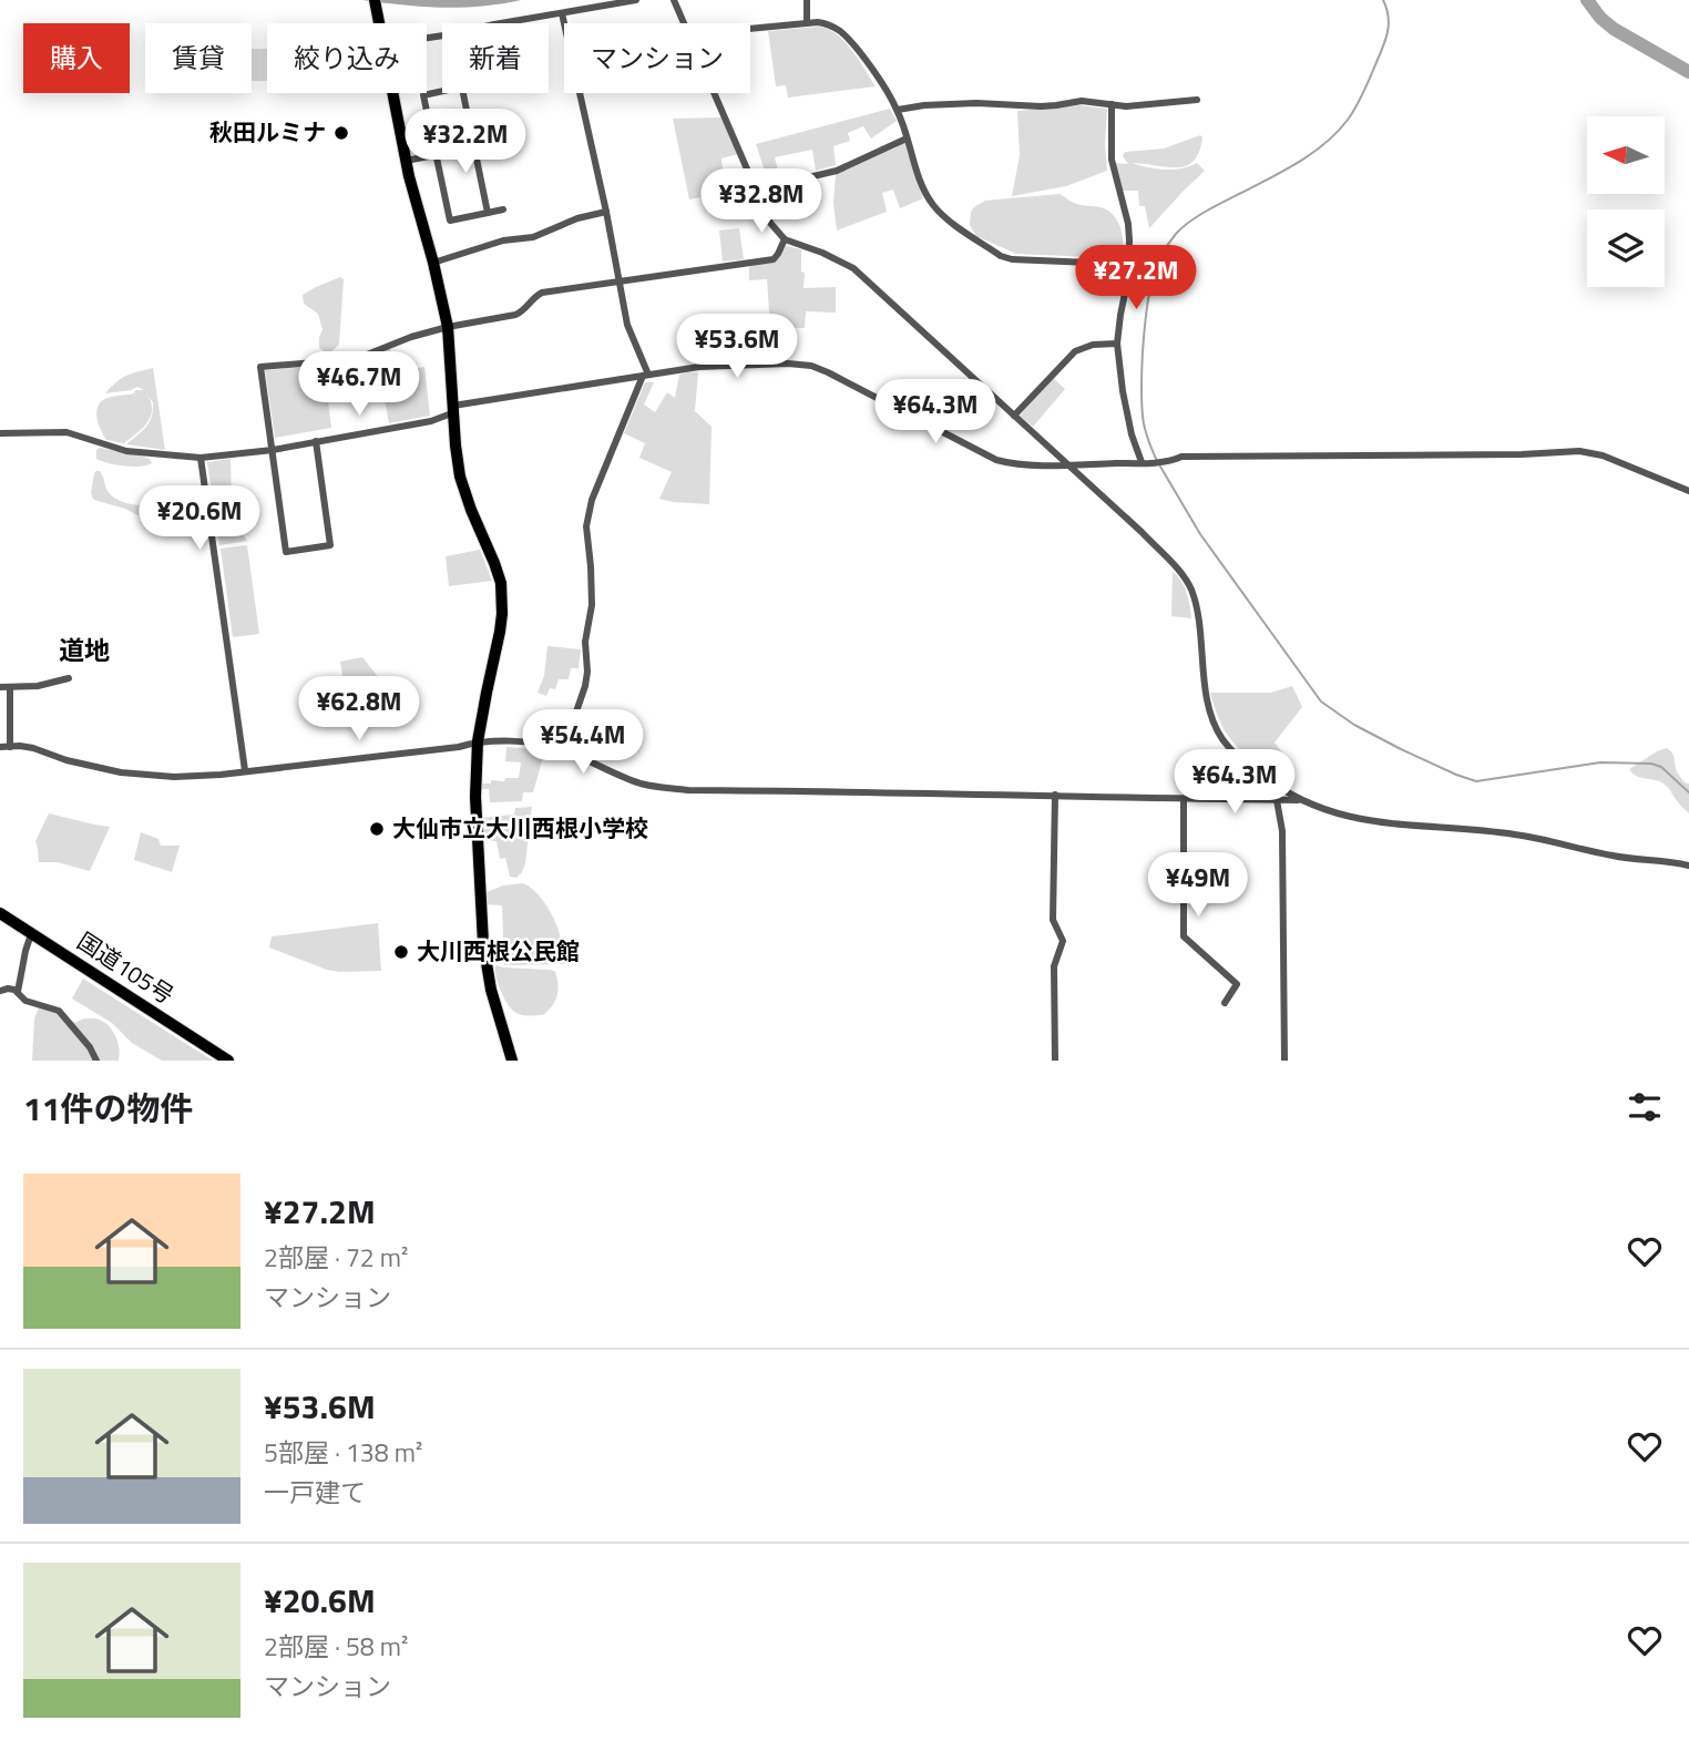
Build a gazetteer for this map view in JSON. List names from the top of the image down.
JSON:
{
  "streets": {
    "main road": ["国道105号"]
  },
  "districts": ["道地"],
  "places": ["秋田ルミナ", "大仙市立大川西根小学校", "大川西根公民館"],
  "north": "left",
  "page": {
    "chip": [
      "購入",
      "賃貸",
      "絞り込み",
      "新着",
      "マンション"
    ],
    "price": [
      "¥32.2M",
      "¥32.8M",
      "¥27.2M",
      "¥53.6M",
      "¥46.7M",
      "¥64.3M",
      "¥20.6M",
      "¥62.8M",
      "¥54.4M",
      "¥64.3M",
      "¥49M"
    ],
    "heading": "11件の物件",
    "list": [
      {
        "name": "¥27.2M",
        "note": "2部屋 · 72 m² · マンション"
      },
      {
        "name": "¥53.6M",
        "note": "5部屋 · 138 m² · 一戸建て"
      },
      {
        "name": "¥20.6M",
        "note": "2部屋 · 58 m² · マンション"
      }
    ]
  }
}
